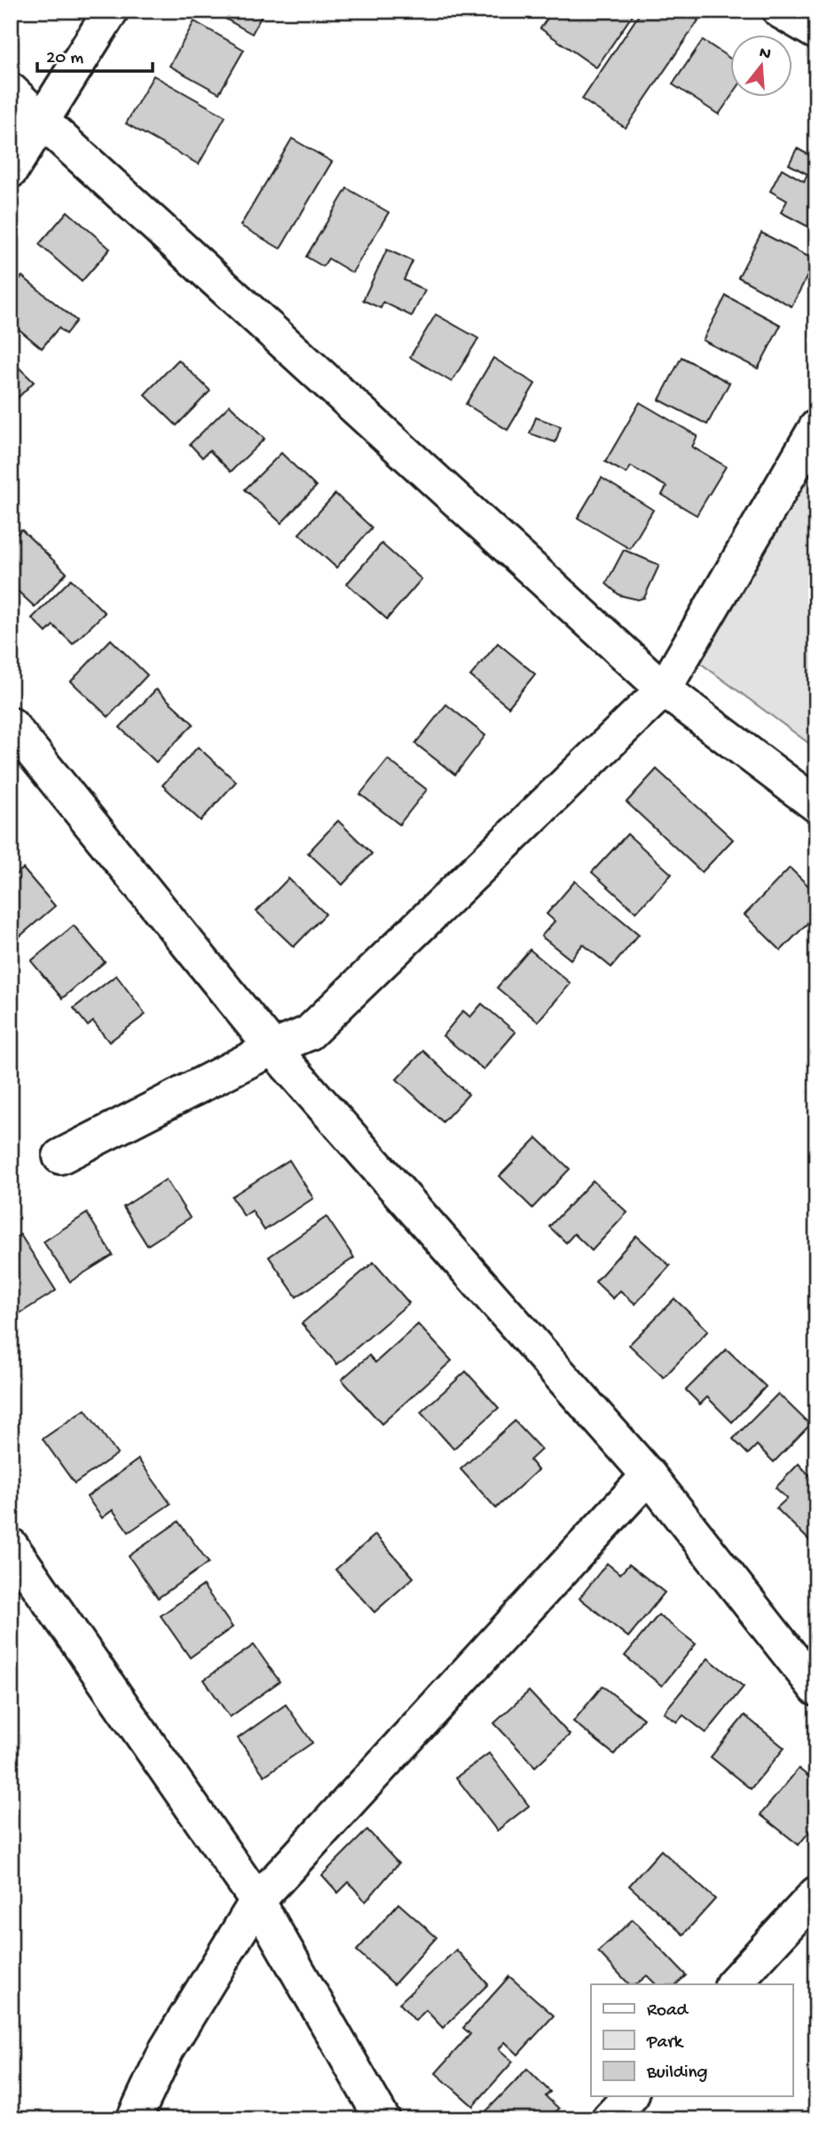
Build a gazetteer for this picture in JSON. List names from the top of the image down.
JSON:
{
  "legend": ["Road", "Park", "Building"],
  "scale_bar": "20 m",
  "north": "top"
}
